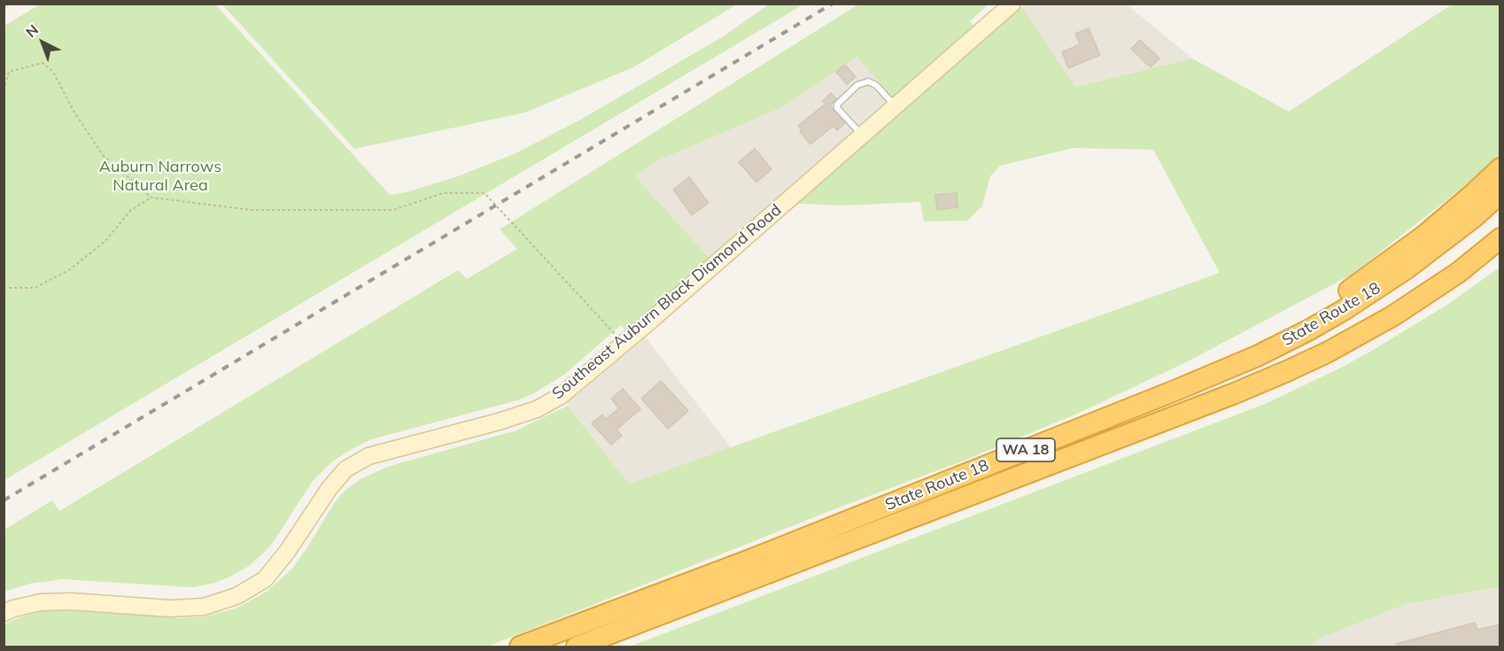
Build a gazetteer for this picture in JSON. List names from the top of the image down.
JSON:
{
  "streets": {
    "highway": ["State Route 18", "WA 18"],
    "main road": ["Southeast Auburn Black Diamond Road"]
  },
  "parks": ["Auburn Narrows Natural Area"],
  "north": "top left"
}
